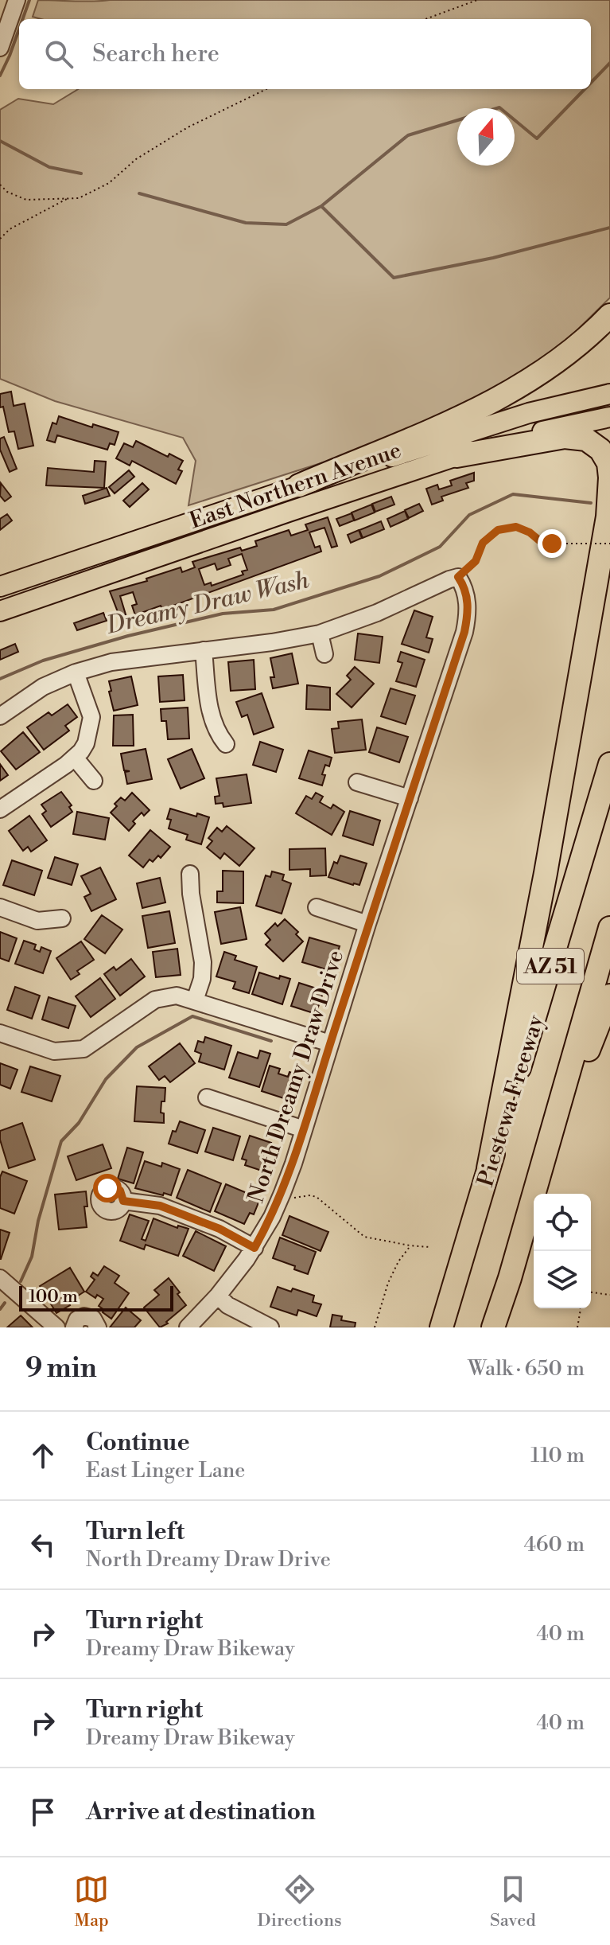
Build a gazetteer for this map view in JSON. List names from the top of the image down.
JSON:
{
  "streets": {
    "highway": ["AZ 51", "Piestewa Freeway"],
    "main road": ["East Northern Avenue"],
    "street": ["North Dreamy Draw Drive"]
  },
  "water": ["Dreamy Draw Wash"],
  "scale_bar": "100 m",
  "north": "top",
  "page": {
    "search": "Search here",
    "scale": "100 m",
    "heading": ["9 min", "Walk · 650 m"],
    "list": [
      ["Continue", "East Linger Lane", "110 m"],
      ["Turn left", "North Dreamy Draw Drive", "460 m"],
      ["Turn right", "Dreamy Draw Bikeway", "40 m"],
      ["Turn right", "Dreamy Draw Bikeway", "40 m"],
      "Arrive at destination"
    ],
    "nav": ["Map", "Directions", "Saved"]
  }
}
